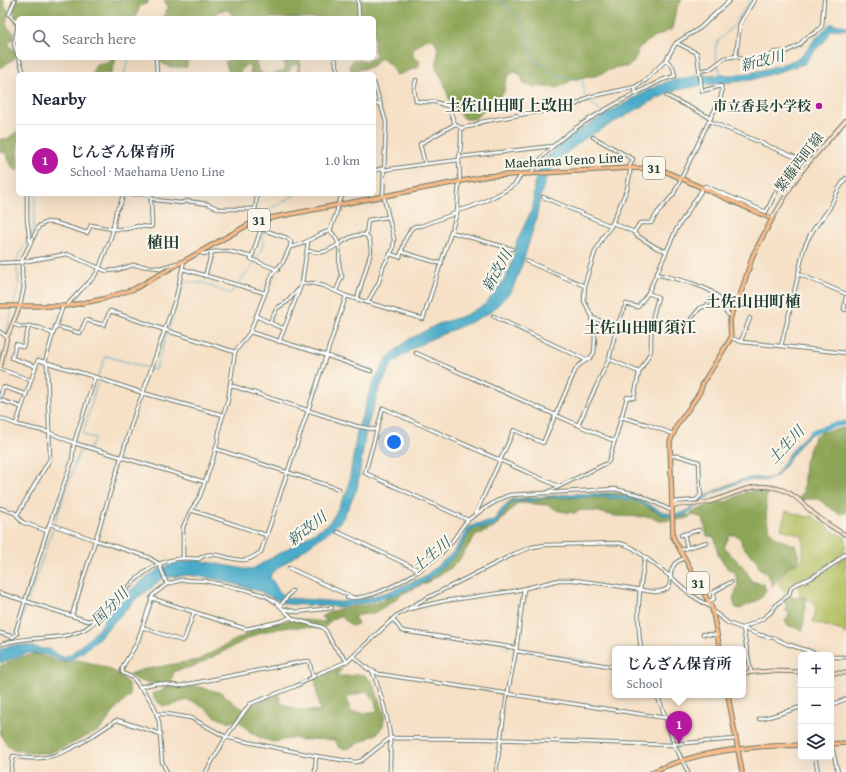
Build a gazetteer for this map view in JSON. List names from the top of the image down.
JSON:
{
  "streets": {
    "main road": ["Maehama Ueno Line", "31"],
    "street": ["繁藤西町線"]
  },
  "crossings": [
    ["Maehama Ueno Line", "繁藤西町線"]
  ],
  "districts": [
    "土佐山田町上改田",
    "植田",
    "土佐山田町植",
    "土佐山田町須江"
  ],
  "water": ["新改川", "土生川", "国分川"],
  "places": ["市立香長小学校"],
  "page": {
    "search": "Search here",
    "heading": "Nearby",
    "list": [
      {
        "mark": "1",
        "name": "じんざん保育所",
        "note": "School · Maehama Ueno Line",
        "value": "1.0 km"
      }
    ],
    "popup": ["じんざん保育所", "School"],
    "map_buttons": ["+", "−"],
    "pins": "1"
  }
}
